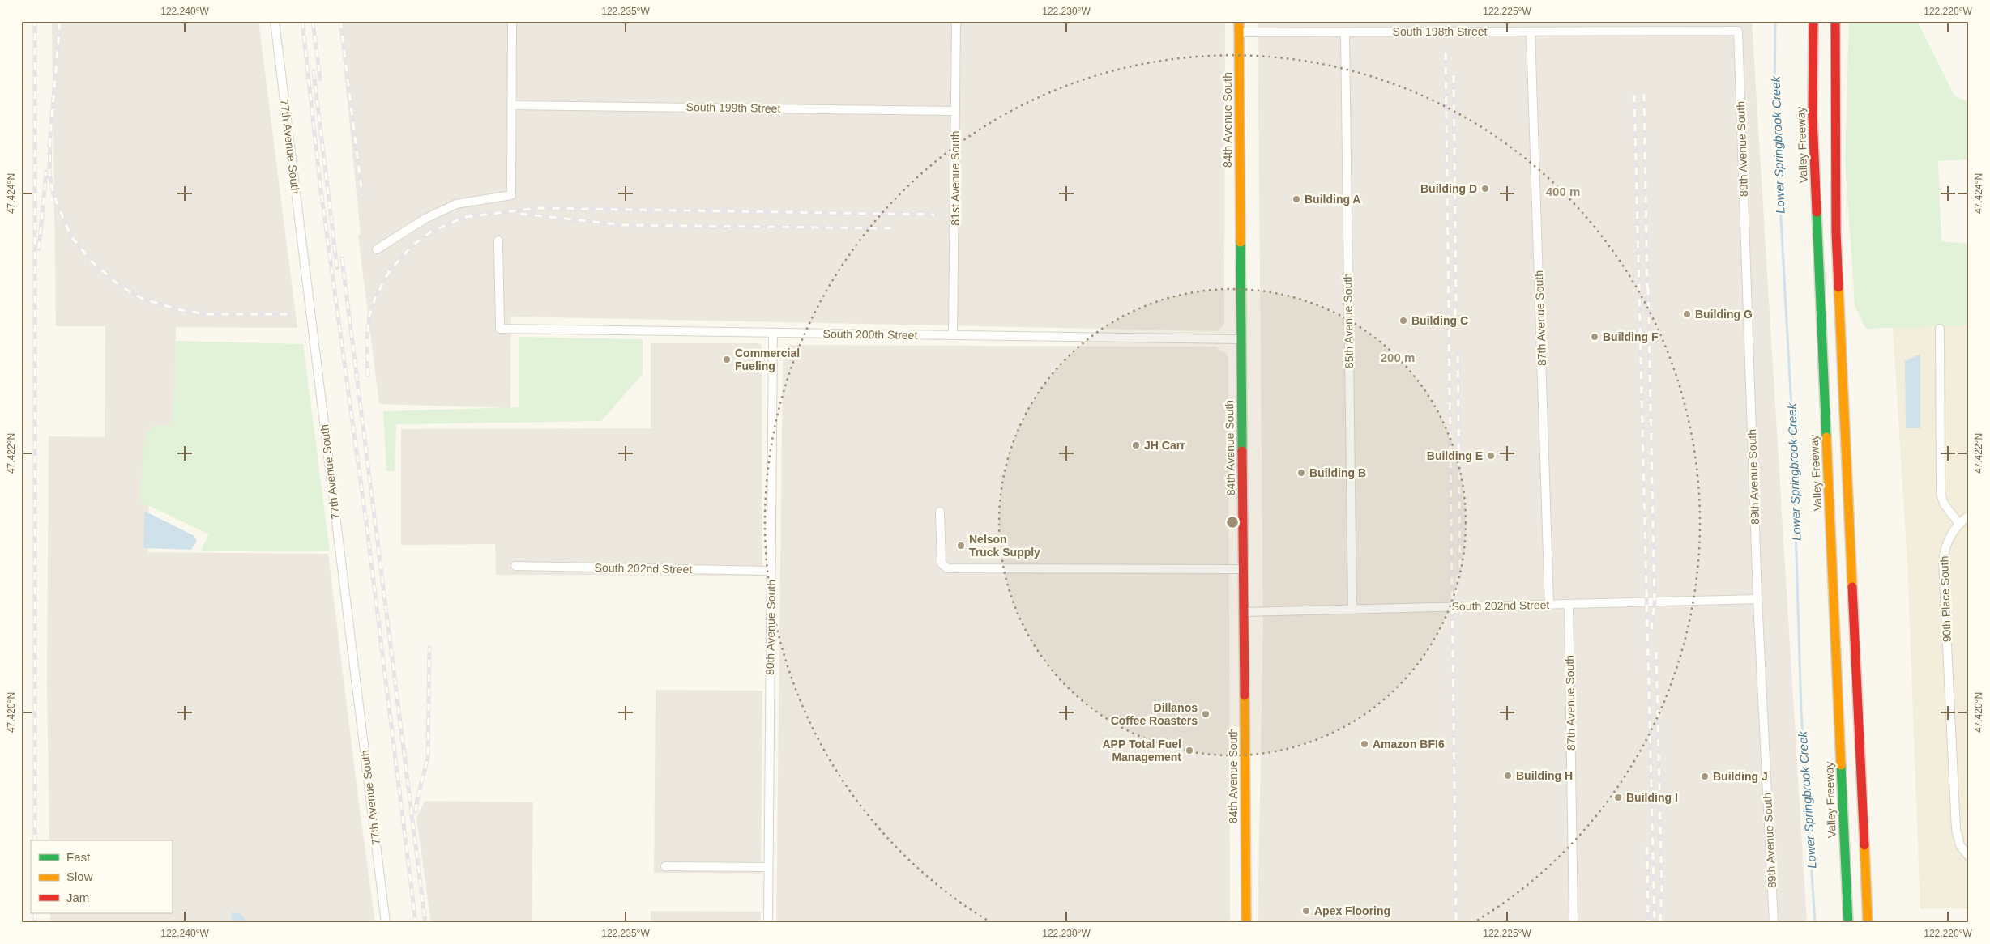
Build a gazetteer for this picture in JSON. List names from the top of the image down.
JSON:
{
  "streets": {
    "main road": ["84th Avenue South", "Valley Freeway"],
    "street": [
      "South 198th Street",
      "South 199th Street",
      "77th Avenue South",
      "89th Avenue South",
      "81st Avenue South",
      "87th Avenue South",
      "85th Avenue South",
      "South 200th Street",
      "South 202nd Street",
      "90th Place South",
      "80th Avenue South"
    ]
  },
  "crossings": [
    ["South 198th Street", "84th Avenue South"],
    ["South 198th Street", "89th Avenue South"],
    ["South 198th Street", "87th Avenue South"],
    ["South 198th Street", "85th Avenue South"],
    ["South 199th Street", "81st Avenue South"],
    ["84th Avenue South", "South 200th Street"],
    ["84th Avenue South", "South 202nd Street"],
    ["89th Avenue South", "South 202nd Street"],
    ["81st Avenue South", "South 200th Street"],
    ["87th Avenue South", "South 202nd Street"],
    ["85th Avenue South", "South 202nd Street"],
    ["South 200th Street", "80th Avenue South"],
    ["South 202nd Street", "80th Avenue South"]
  ],
  "water": ["Lower Springbrook Creek"],
  "places": [
    "Building D",
    "Building A",
    "Building G",
    "Building C",
    "Building F",
    "Commercial Fueling",
    "JH Carr",
    "Building E",
    "Building B",
    "Nelson Truck Supply",
    "Dillanos Coffee Roasters",
    "Amazon BFI6",
    "APP Total Fuel Management",
    "Building H",
    "Building J",
    "Building I",
    "Apex Flooring"
  ],
  "legend": ["Fast", "Slow", "Jam"],
  "coordinates": [
    "122.240°W",
    "122.235°W",
    "122.230°W",
    "122.225°W",
    "122.220°W",
    "47.424°N",
    "47.422°N",
    "47.420°N"
  ],
  "rings": ["400 m", "200 m"]
}
